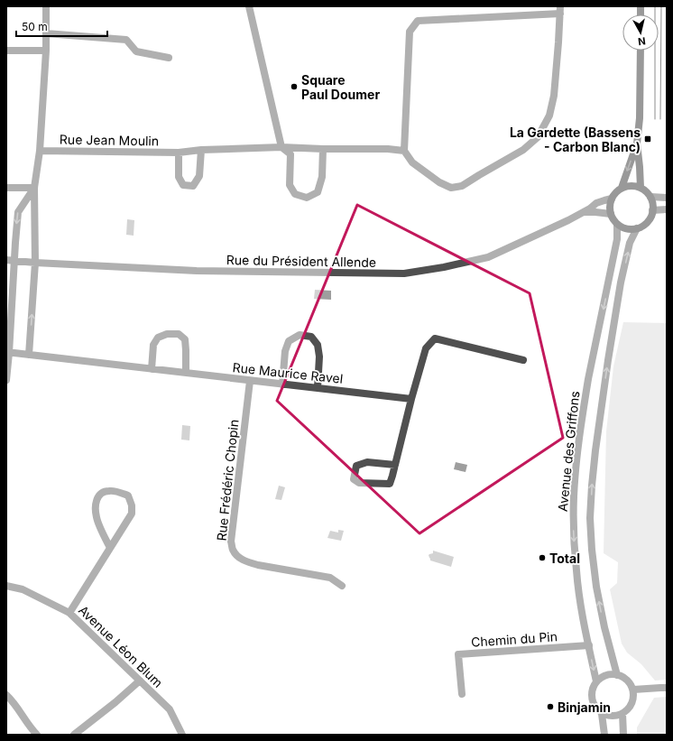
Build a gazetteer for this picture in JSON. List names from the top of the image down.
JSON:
{
  "streets": {
    "street": [
      "Rue Jean Moulin",
      "Rue du Président Allende",
      "Rue Maurice Ravel",
      "Avenue des Griffons",
      "Rue Frédéric Chopin",
      "Chemin du Pin",
      "Avenue Léon Blum"
    ]
  },
  "crossings": [
    ["Rue du Président Allende", "Avenue des Griffons"],
    ["Rue Maurice Ravel", "Rue Frédéric Chopin"],
    ["Avenue des Griffons", "Chemin du Pin"]
  ],
  "places": {
    "other": ["Square Paul Doumer", "Total", "Binjamin"],
    "transit": ["La Gardette (Bassens - Carbon Blanc)"]
  },
  "scale_bar": "50 m",
  "north": "bottom"
}
